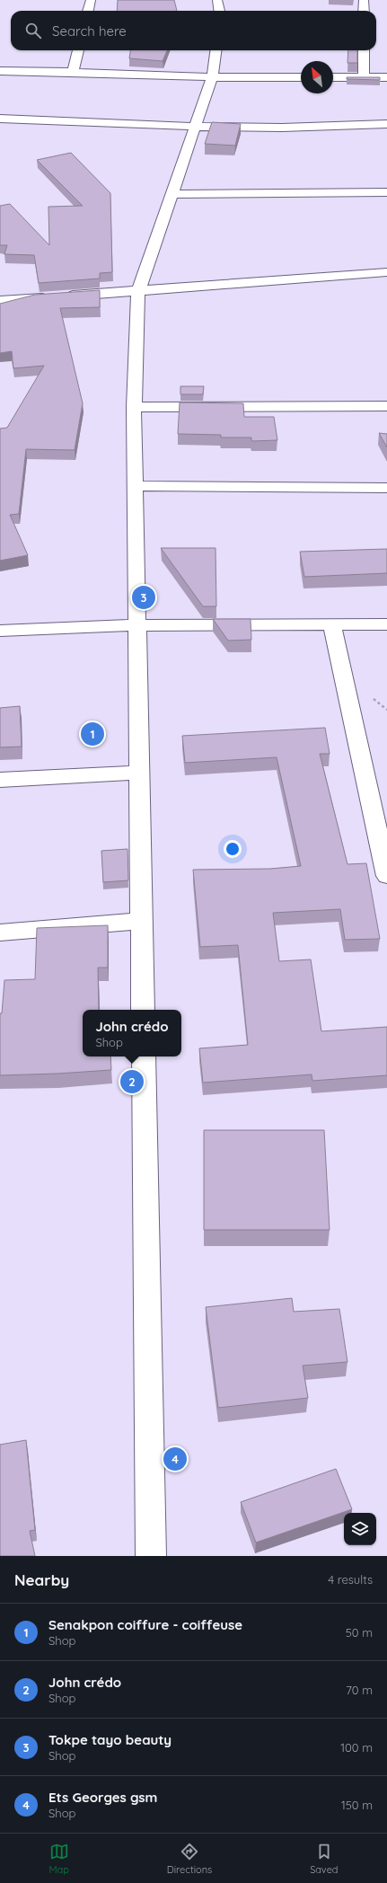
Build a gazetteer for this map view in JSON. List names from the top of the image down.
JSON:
{
  "north": "top left",
  "page": {
    "search": "Search here",
    "pins": [
      "3",
      "1",
      "2",
      "4"
    ],
    "popup": ["John crédo", "Shop"],
    "heading": ["Nearby", "4 results"],
    "list": [
      {
        "mark": "1",
        "name": "Senakpon coiffure - coiffeuse",
        "note": "Shop",
        "value": "50 m"
      },
      {
        "mark": "2",
        "name": "John crédo",
        "note": "Shop",
        "value": "70 m"
      },
      {
        "mark": "3",
        "name": "Tokpe tayo beauty",
        "note": "Shop",
        "value": "100 m"
      },
      {
        "mark": "4",
        "name": "Ets Georges gsm",
        "note": "Shop",
        "value": "150 m"
      }
    ],
    "nav": ["Map", "Directions", "Saved"]
  }
}
